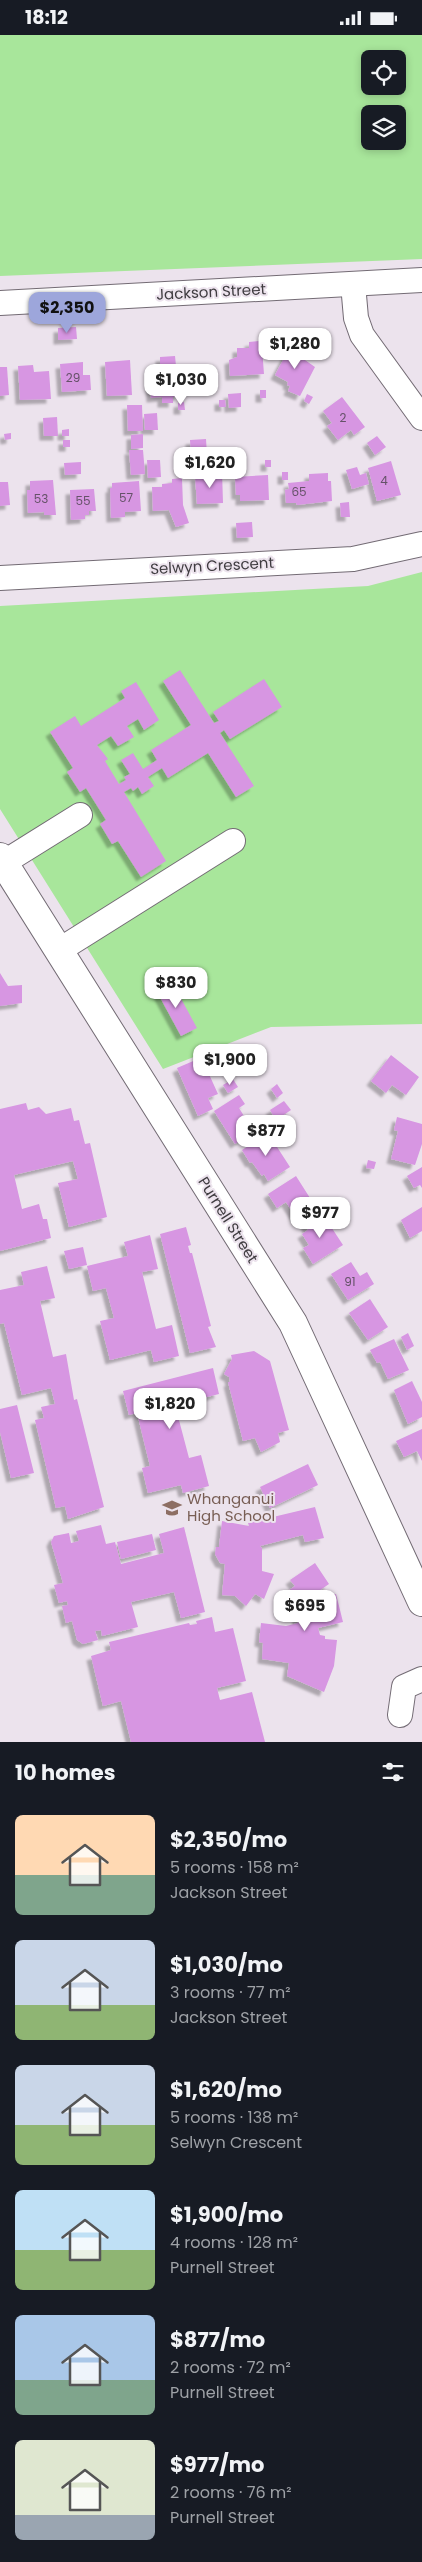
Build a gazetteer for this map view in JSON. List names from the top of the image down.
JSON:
{
  "streets": {
    "main road": ["Purnell Street"],
    "street": ["Jackson Street", "Selwyn Crescent"]
  },
  "places": {
    "school or university": ["Whanganui High School"]
  },
  "house_numbers": [
    "29",
    "2",
    "4",
    "65",
    "57",
    "53",
    "55",
    "91"
  ],
  "page": {
    "status": "18:12",
    "price": [
      "$2,350",
      "$1,280",
      "$1,030",
      "$1,620",
      "$830",
      "$1,900",
      "$877",
      "$977",
      "$1,820",
      "$695"
    ],
    "heading": "10 homes",
    "list": [
      {
        "name": "$2,350/mo",
        "note": "5 rooms · 158 m² · Jackson Street"
      },
      {
        "name": "$1,030/mo",
        "note": "3 rooms · 77 m² · Jackson Street"
      },
      {
        "name": "$1,620/mo",
        "note": "5 rooms · 138 m² · Selwyn Crescent"
      },
      {
        "name": "$1,900/mo",
        "note": "4 rooms · 128 m² · Purnell Street"
      },
      {
        "name": "$877/mo",
        "note": "2 rooms · 72 m² · Purnell Street"
      },
      {
        "name": "$977/mo",
        "note": "2 rooms · 76 m² · Purnell Street"
      }
    ]
  }
}
